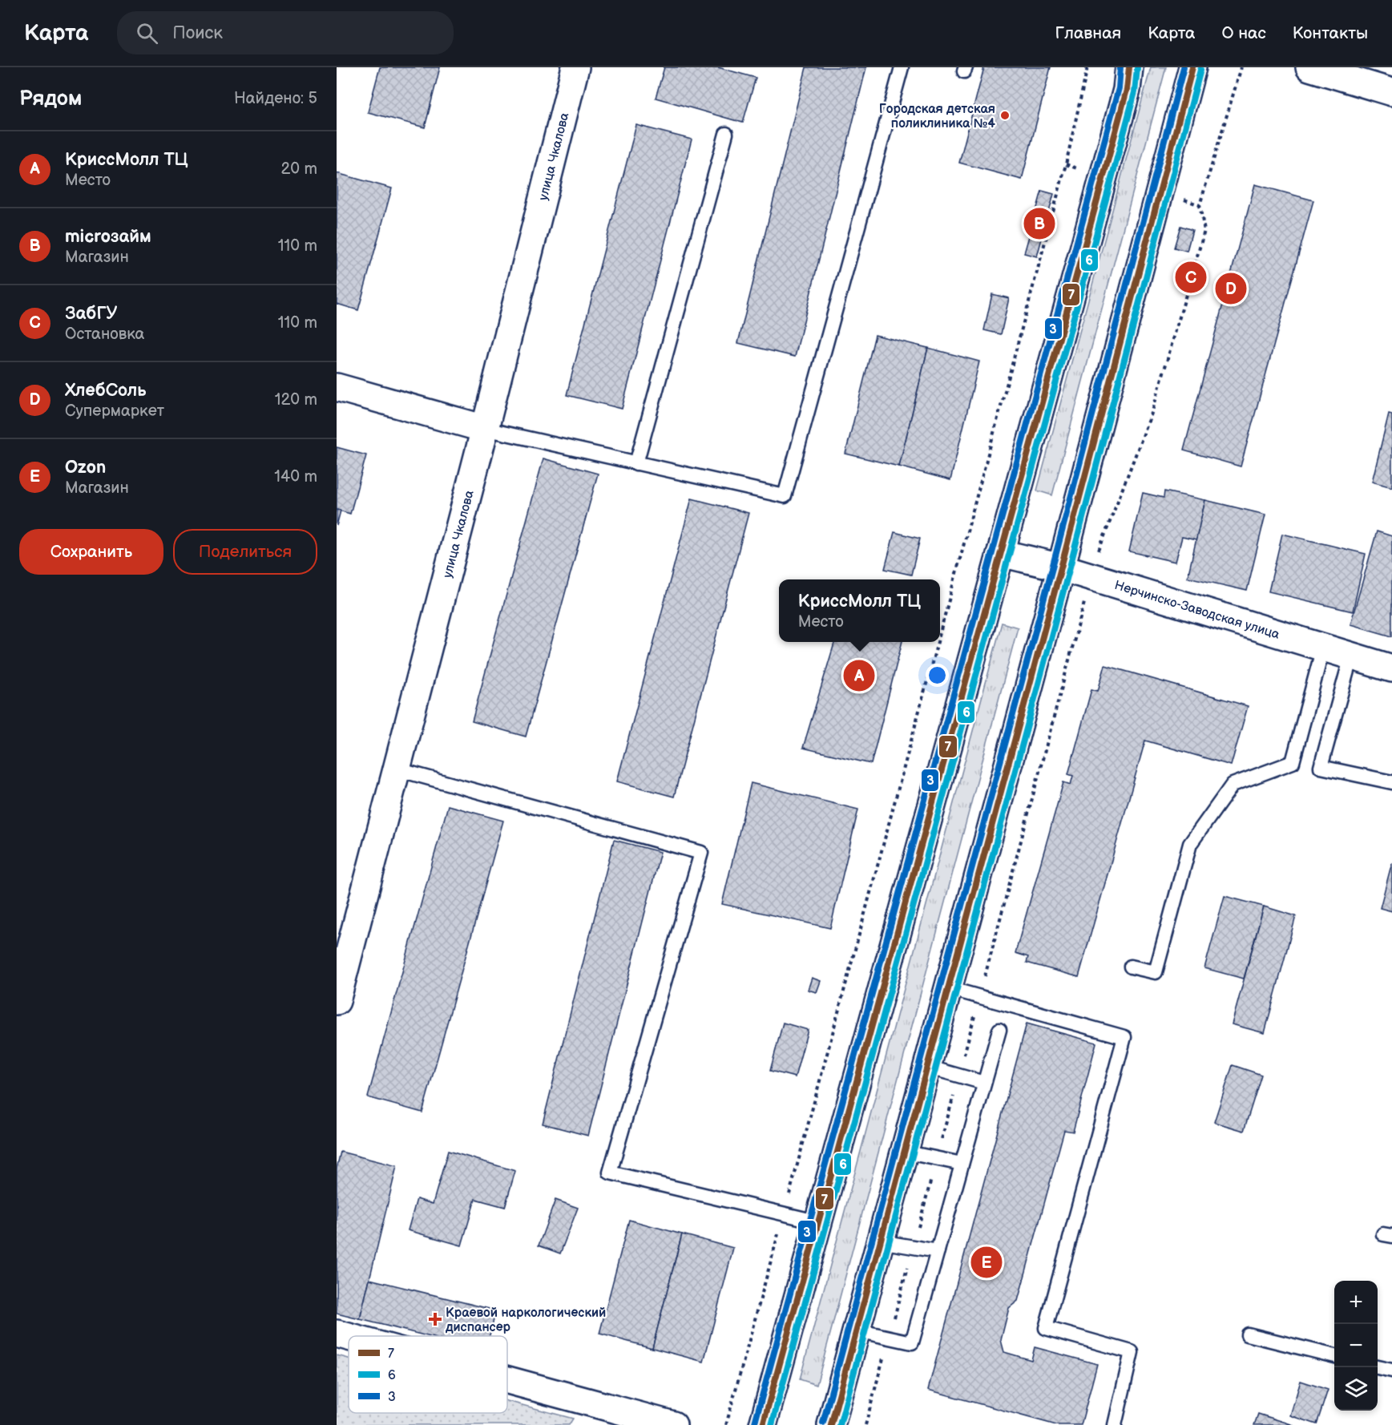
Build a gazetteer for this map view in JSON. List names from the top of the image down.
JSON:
{
  "streets": {
    "main road": ["улица Чкалова", "Нерчинско-Заводская улица"]
  },
  "places": {
    "other": ["Городская детская поликлиника №4"],
    "health": ["Краевой наркологический диспансер"]
  },
  "lines": ["transit line 7", "transit line 3", "transit line 6"],
  "legend": ["7", "6", "3"],
  "page": {
    "header": "Карта",
    "search": "Поиск",
    "nav": [
      "Главная",
      "Карта",
      "О нас",
      "Контакты"
    ],
    "heading": ["Рядом", "Найдено: 5"],
    "list": [
      {
        "mark": "A",
        "name": "КриссМолл ТЦ",
        "note": "Место",
        "value": "20 m"
      },
      {
        "mark": "B",
        "name": "microзайм",
        "note": "Магазин",
        "value": "110 m"
      },
      {
        "mark": "C",
        "name": "ЗабГУ",
        "note": "Остановка",
        "value": "110 m"
      },
      {
        "mark": "D",
        "name": "ХлебСоль",
        "note": "Супермаркет",
        "value": "120 m"
      },
      {
        "mark": "E",
        "name": "Ozon",
        "note": "Магазин",
        "value": "140 m"
      }
    ],
    "pins": [
      "B",
      "C",
      "D",
      "A",
      "E"
    ],
    "buttons": ["Сохранить", "Поделиться"],
    "popup": ["КриссМолл ТЦ", "Место"],
    "map_buttons": ["+", "−"]
  }
}
